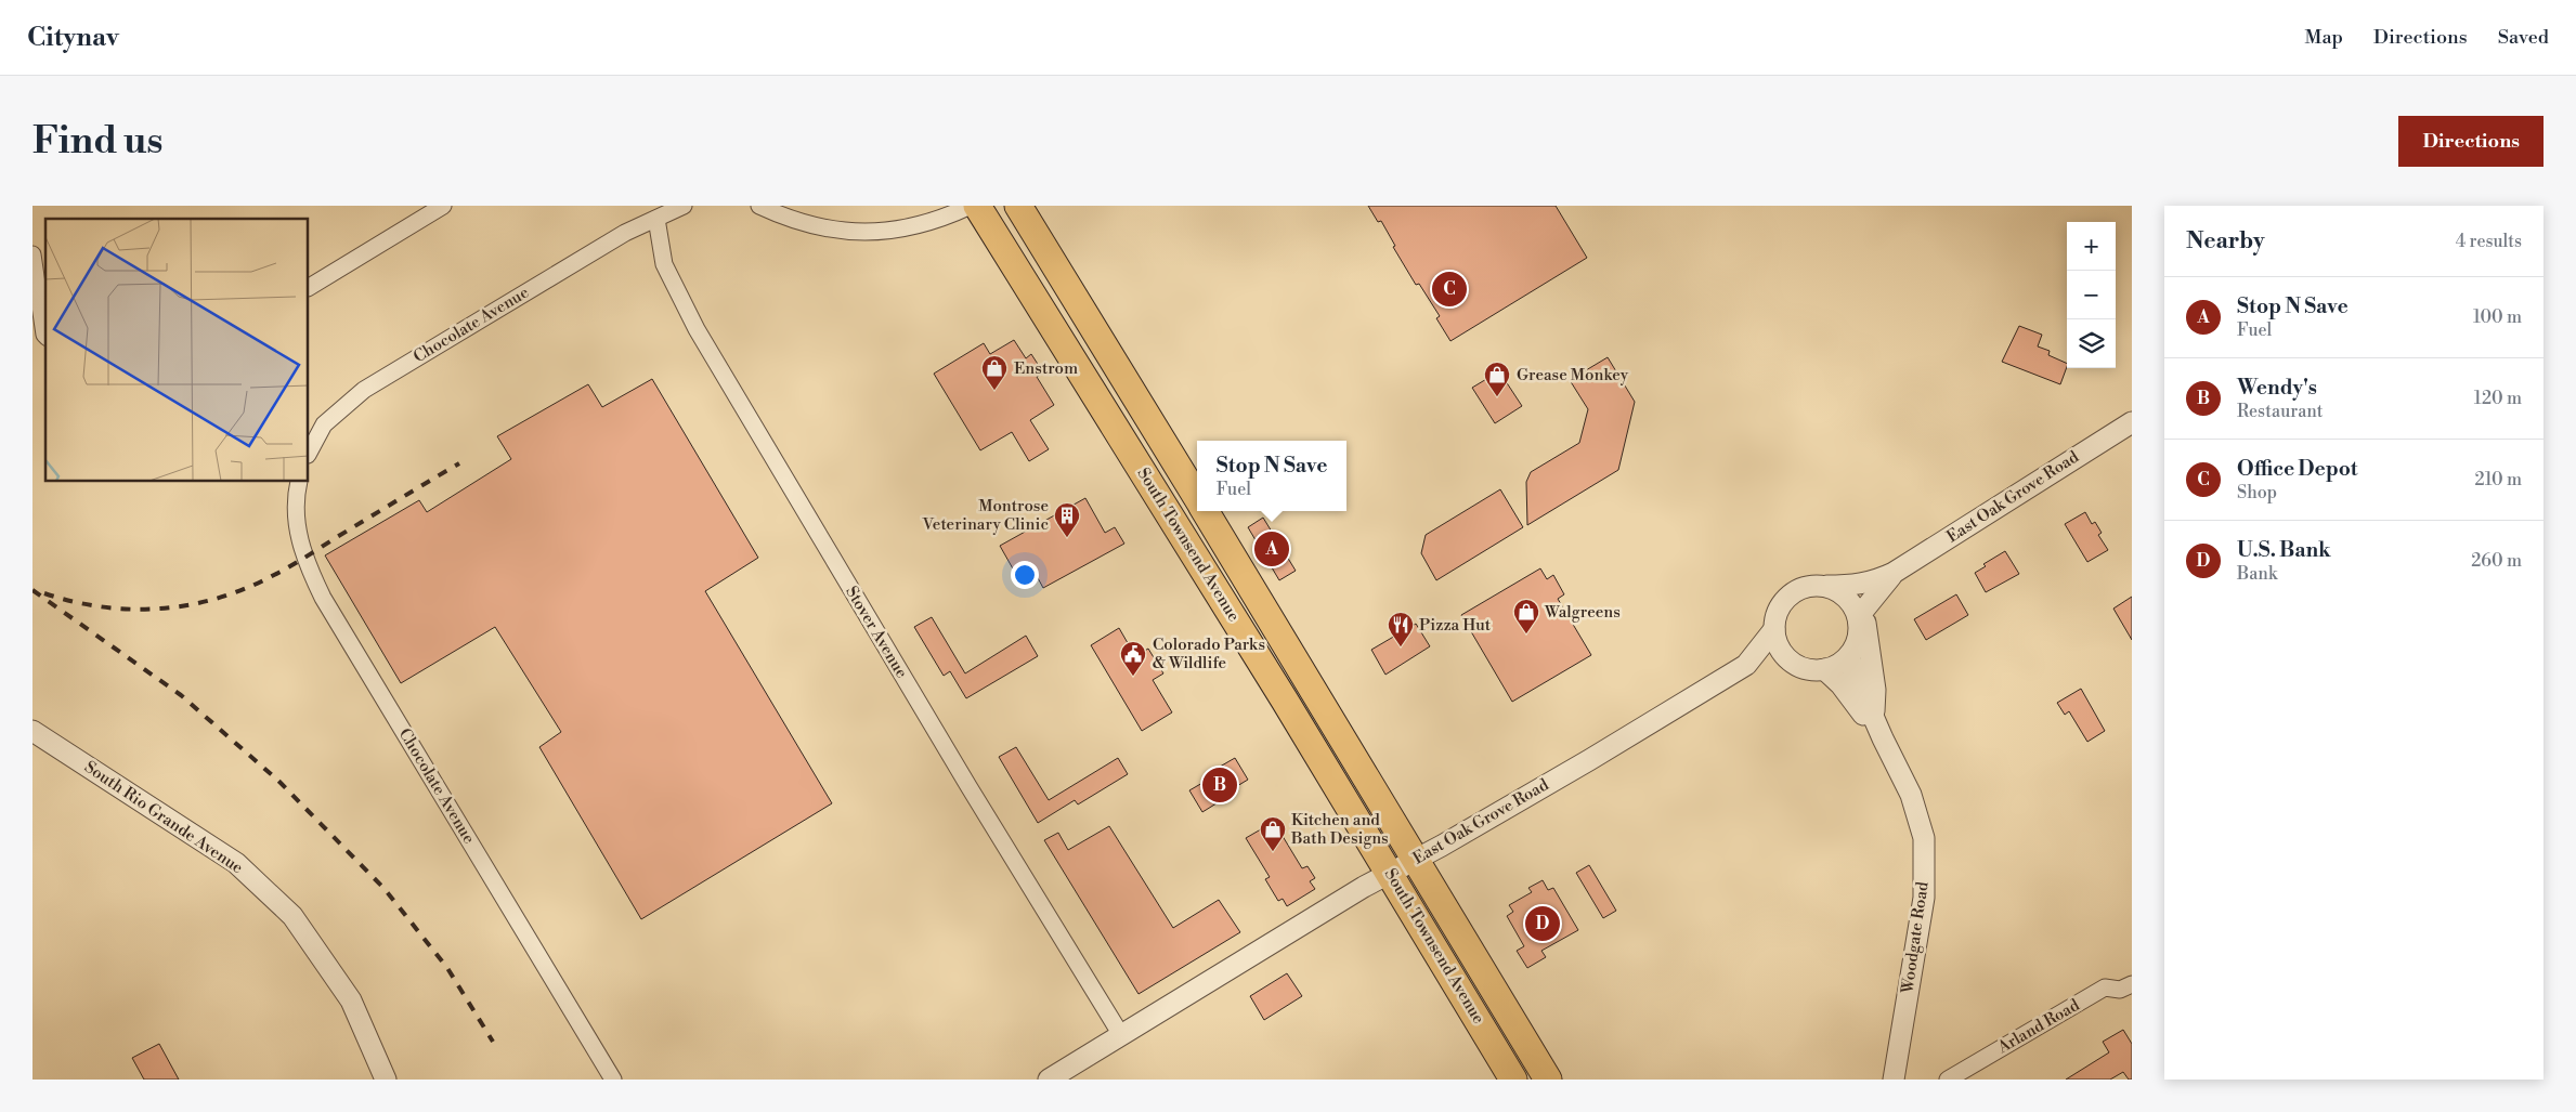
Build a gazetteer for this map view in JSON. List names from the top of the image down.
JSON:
{
  "streets": {
    "highway": ["South Townsend Avenue"],
    "street": [
      "Chocolate Avenue",
      "East Oak Grove Road",
      "Stover Avenue",
      "South Rio Grande Avenue",
      "Woodgate Road",
      "Arland Road"
    ]
  },
  "crossings": [
    ["Chocolate Avenue", "Stover Avenue"],
    ["East Oak Grove Road", "South Townsend Avenue"],
    ["East Oak Grove Road", "Stover Avenue"],
    ["East Oak Grove Road", "Woodgate Road"]
  ],
  "places": {
    "shop": [
      "Enstrom",
      "Grease Monkey",
      "Walgreens",
      "Kitchen and Bath Designs"
    ],
    "building": ["Montrose Veterinary Clinic"],
    "restaurant": ["Pizza Hut"],
    "public building": ["Colorado Parks & Wildlife"]
  },
  "page": {
    "header": "Citynav",
    "nav": ["Map", "Directions", "Saved"],
    "buttons": "Directions",
    "title": "Find us",
    "heading": ["Nearby", "4 results"],
    "map_buttons": ["+", "−"],
    "pins": [
      "C",
      "A",
      "B",
      "D"
    ],
    "list": [
      {
        "mark": "A",
        "name": "Stop N Save",
        "note": "Fuel",
        "value": "100 m"
      },
      {
        "mark": "B",
        "name": "Wendy's",
        "note": "Restaurant",
        "value": "120 m"
      },
      {
        "mark": "C",
        "name": "Office Depot",
        "note": "Shop",
        "value": "210 m"
      },
      {
        "mark": "D",
        "name": "U.S. Bank",
        "note": "Bank",
        "value": "260 m"
      }
    ],
    "popup": ["Stop N Save", "Fuel"]
  }
}
